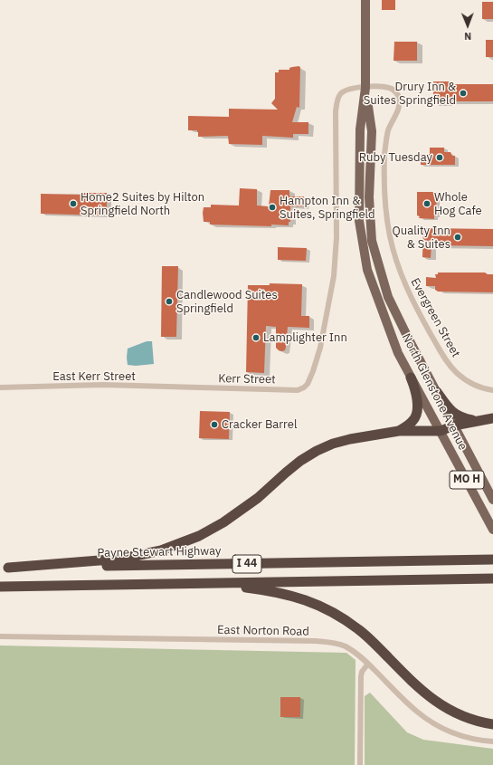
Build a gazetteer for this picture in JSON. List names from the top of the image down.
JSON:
{
  "streets": {
    "highway": ["Payne Stewart Highway", "I 44"],
    "main road": ["North Glenstone Avenue", "MO H"],
    "street": [
      "Evergreen Street",
      "East Kerr Street",
      "Kerr Street",
      "East Norton Road"
    ]
  },
  "crossings": [
    ["Evergreen Street", "Kerr Street"],
    ["Evergreen Street", "North Glenstone Avenue"],
    ["East Kerr Street", "Kerr Street"]
  ],
  "places": [
    "Drury Inn & Suites Springfield",
    "Ruby Tuesday",
    "Home2 Suites by Hilton Springfield North",
    "Whole Hog Cafe",
    "Hampton Inn & Suites, Springfield",
    "Quality Inn & Suites",
    "Candlewood Suites Springfield",
    "Lamplighter Inn",
    "Cracker Barrel"
  ],
  "north": "bottom"
}
